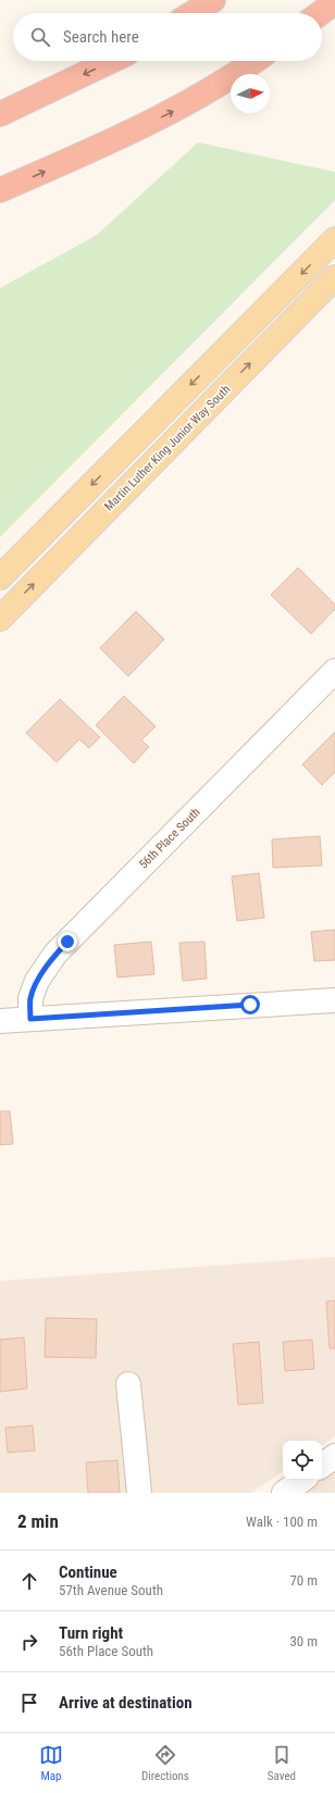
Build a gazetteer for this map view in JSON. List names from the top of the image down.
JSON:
{
  "streets": {
    "main road": ["Martin Luther King Junior Way South"],
    "street": ["56th Place South"]
  },
  "north": "right",
  "page": {
    "search": "Search here",
    "heading": ["2 min", "Walk · 100 m"],
    "list": [
      ["Continue", "57th Avenue South", "70 m"],
      ["Turn right", "56th Place South", "30 m"],
      "Arrive at destination"
    ],
    "nav": ["Map", "Directions", "Saved"]
  }
}
